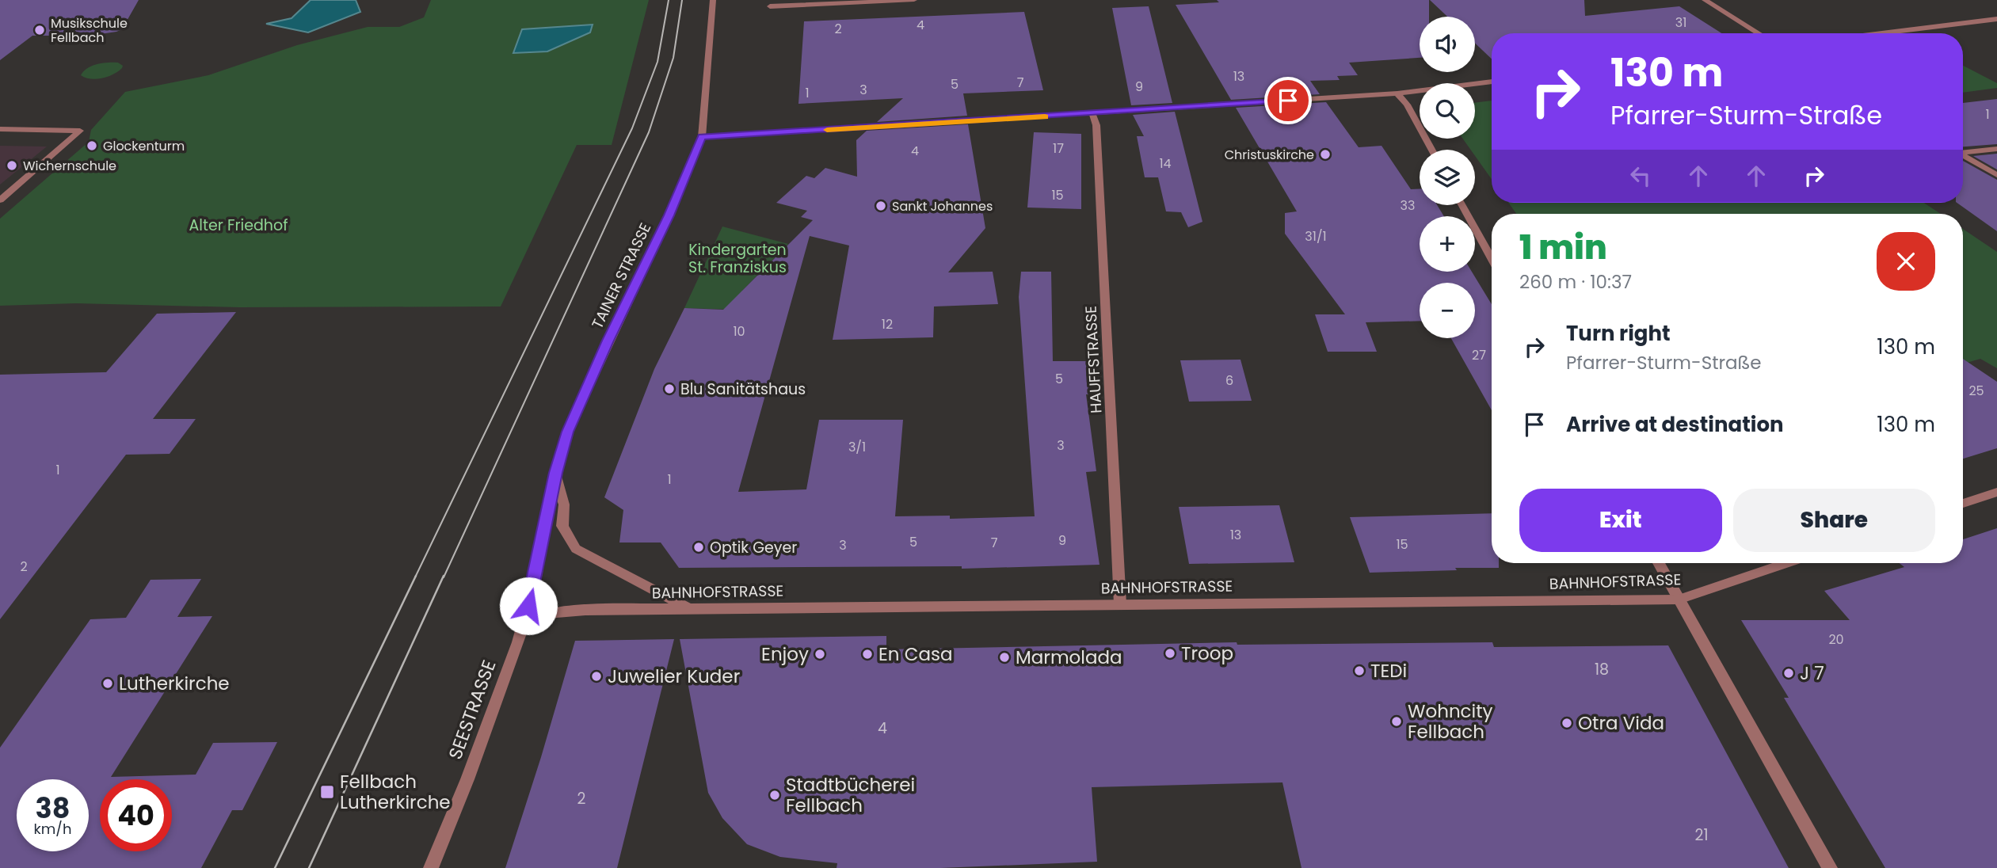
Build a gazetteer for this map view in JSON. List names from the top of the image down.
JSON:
{
  "streets": {
    "street": [
      "TAINER STRASSE",
      "HAUFFSTRASSE",
      "BAHNHOFSTRASSE",
      "SEESTRASSE"
    ]
  },
  "crossings": [
    ["TAINER STRASSE", "BAHNHOFSTRASSE"],
    ["TAINER STRASSE", "SEESTRASSE"],
    ["HAUFFSTRASSE", "BAHNHOFSTRASSE"],
    ["BAHNHOFSTRASSE", "SEESTRASSE"]
  ],
  "parks": ["Alter Friedhof", "Kindergarten St. Franziskus"],
  "places": {
    "other": [
      "Musikschule Fellbach",
      "Glockenturm",
      "Christuskirche",
      "Wichernschule",
      "Sankt Johannes",
      "Blu Sanitätshaus",
      "Optik Geyer",
      "Troop",
      "Enjoy",
      "En Casa",
      "Marmolada",
      "TEDi",
      "J 7",
      "Juwelier Kuder",
      "Lutherkirche",
      "Wohncity Fellbach",
      "Otra Vida",
      "Stadtbücherei Fellbach"
    ],
    "transit": ["Fellbach Lutherkirche"]
  },
  "house_numbers": [
    "31",
    "4",
    "2",
    "13",
    "7",
    "5",
    "9",
    "3",
    "1",
    "1",
    "17",
    "4",
    "14",
    "15",
    "33",
    "31/1",
    "12",
    "10",
    "27",
    "5",
    "6",
    "25",
    "3",
    "3/1",
    "1",
    "1",
    "13",
    "9",
    "5",
    "7",
    "15",
    "3",
    "2",
    "20",
    "18",
    "4",
    "2",
    "21"
  ],
  "page": {
    "map_buttons": ["+", "−"],
    "turn": ["130 m", "Pfarrer-Sturm-Straße"],
    "heading": ["1 min", "260 m · 10:37"],
    "list": [
      {
        "name": "Turn right",
        "note": "Pfarrer-Sturm-Straße",
        "value": "130 m"
      },
      {
        "name": "Arrive at destination",
        "value": "130 m"
      }
    ],
    "buttons": ["Exit", "Share"],
    "speed": "38 km/h",
    "limit": "40"
  }
}
